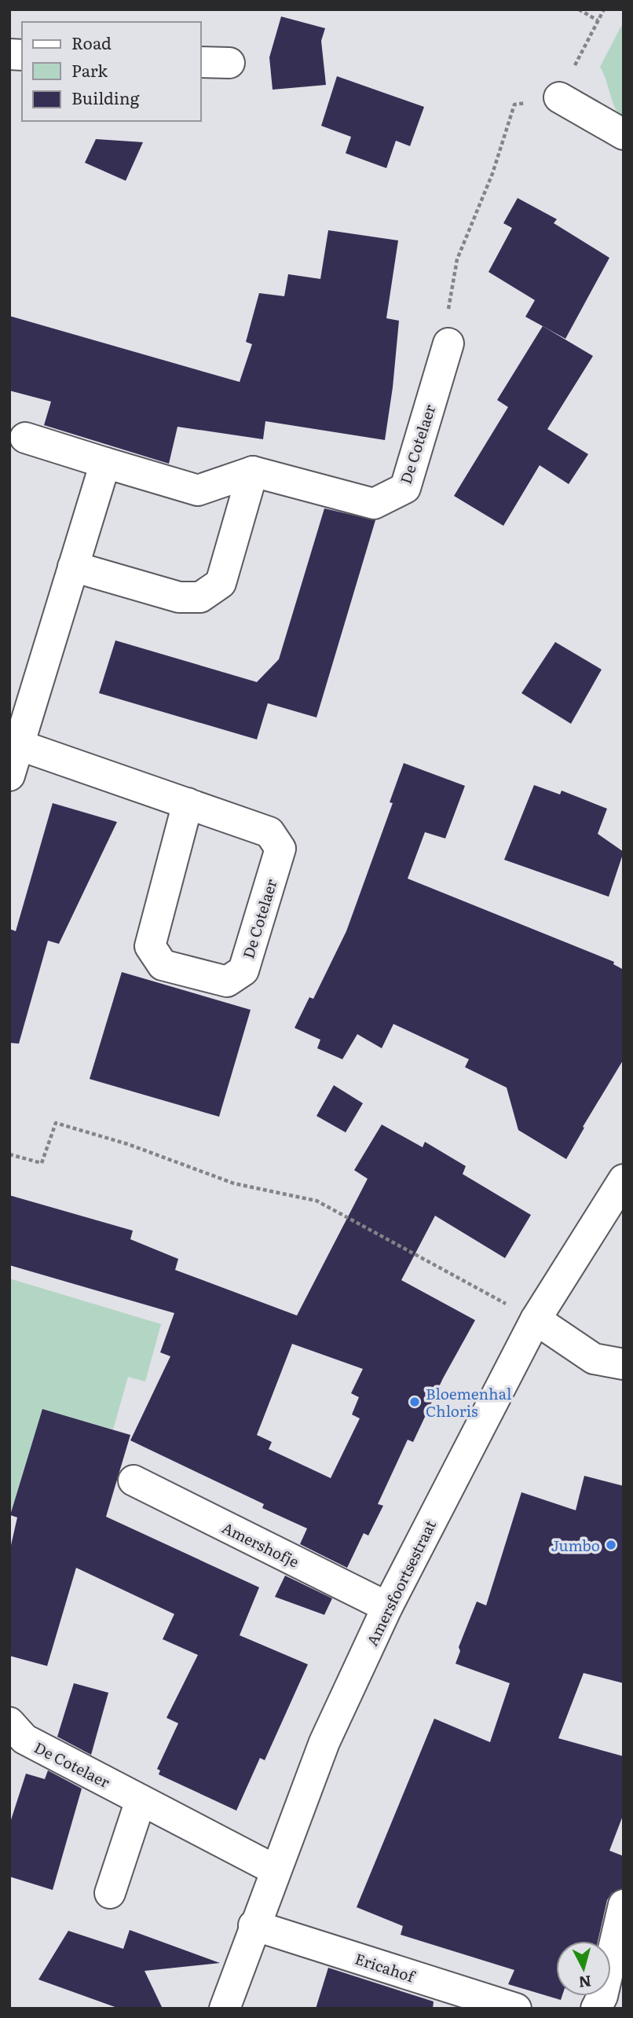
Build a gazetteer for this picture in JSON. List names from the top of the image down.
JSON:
{
  "streets": {
    "street": [
      "De Cotelaer",
      "Amershofje",
      "Amersfoortsestraat",
      "Ericahof"
    ]
  },
  "crossings": [
    ["De Cotelaer", "Amersfoortsestraat"],
    ["Amershofje", "Amersfoortsestraat"],
    ["Amersfoortsestraat", "Ericahof"]
  ],
  "places": ["Bloemenhal Chloris", "Jumbo"],
  "legend": ["Road", "Park", "Building"],
  "north": "bottom"
}
